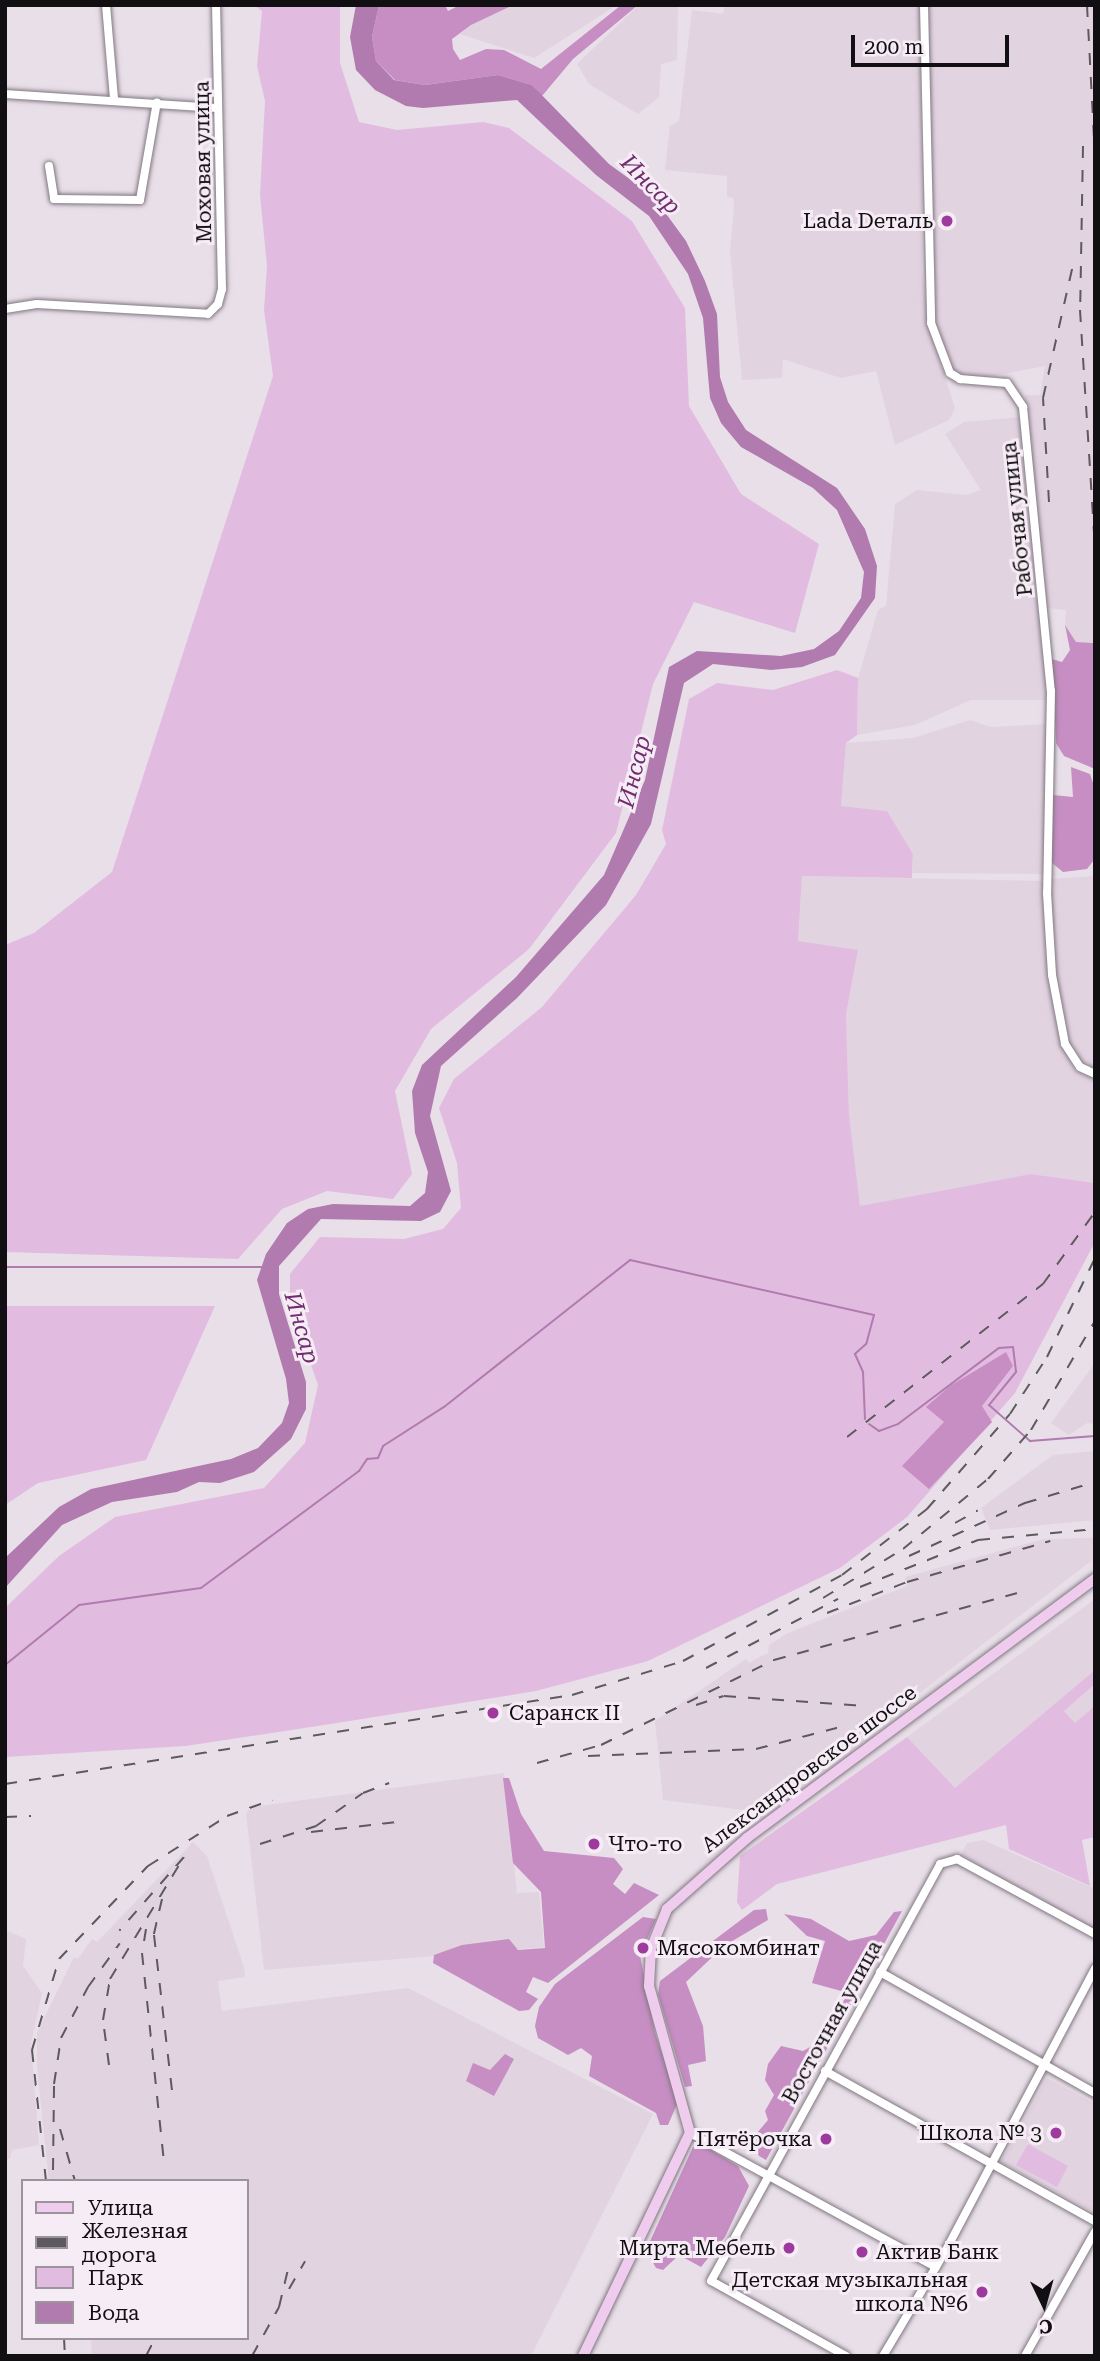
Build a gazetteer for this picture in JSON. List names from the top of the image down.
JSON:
{
  "streets": {
    "main road": ["Александровское шоссе"],
    "street": ["Моховая улица", "Рабочая улица", "Восточная улица"]
  },
  "water": ["Инсар"],
  "places": [
    "Lada Dеталь",
    "Саранск II",
    "Что-то",
    "Мясокомбинат",
    "Школа № 3",
    "Пятёрочка",
    "Мирта Мебель",
    "Актив Банк",
    "Детская музыкальная школа №6"
  ],
  "legend": [
    "Улица",
    "Железная дорога",
    "Парк",
    "Вода"
  ],
  "scale_bar": "200 m",
  "north": "bottom"
}
